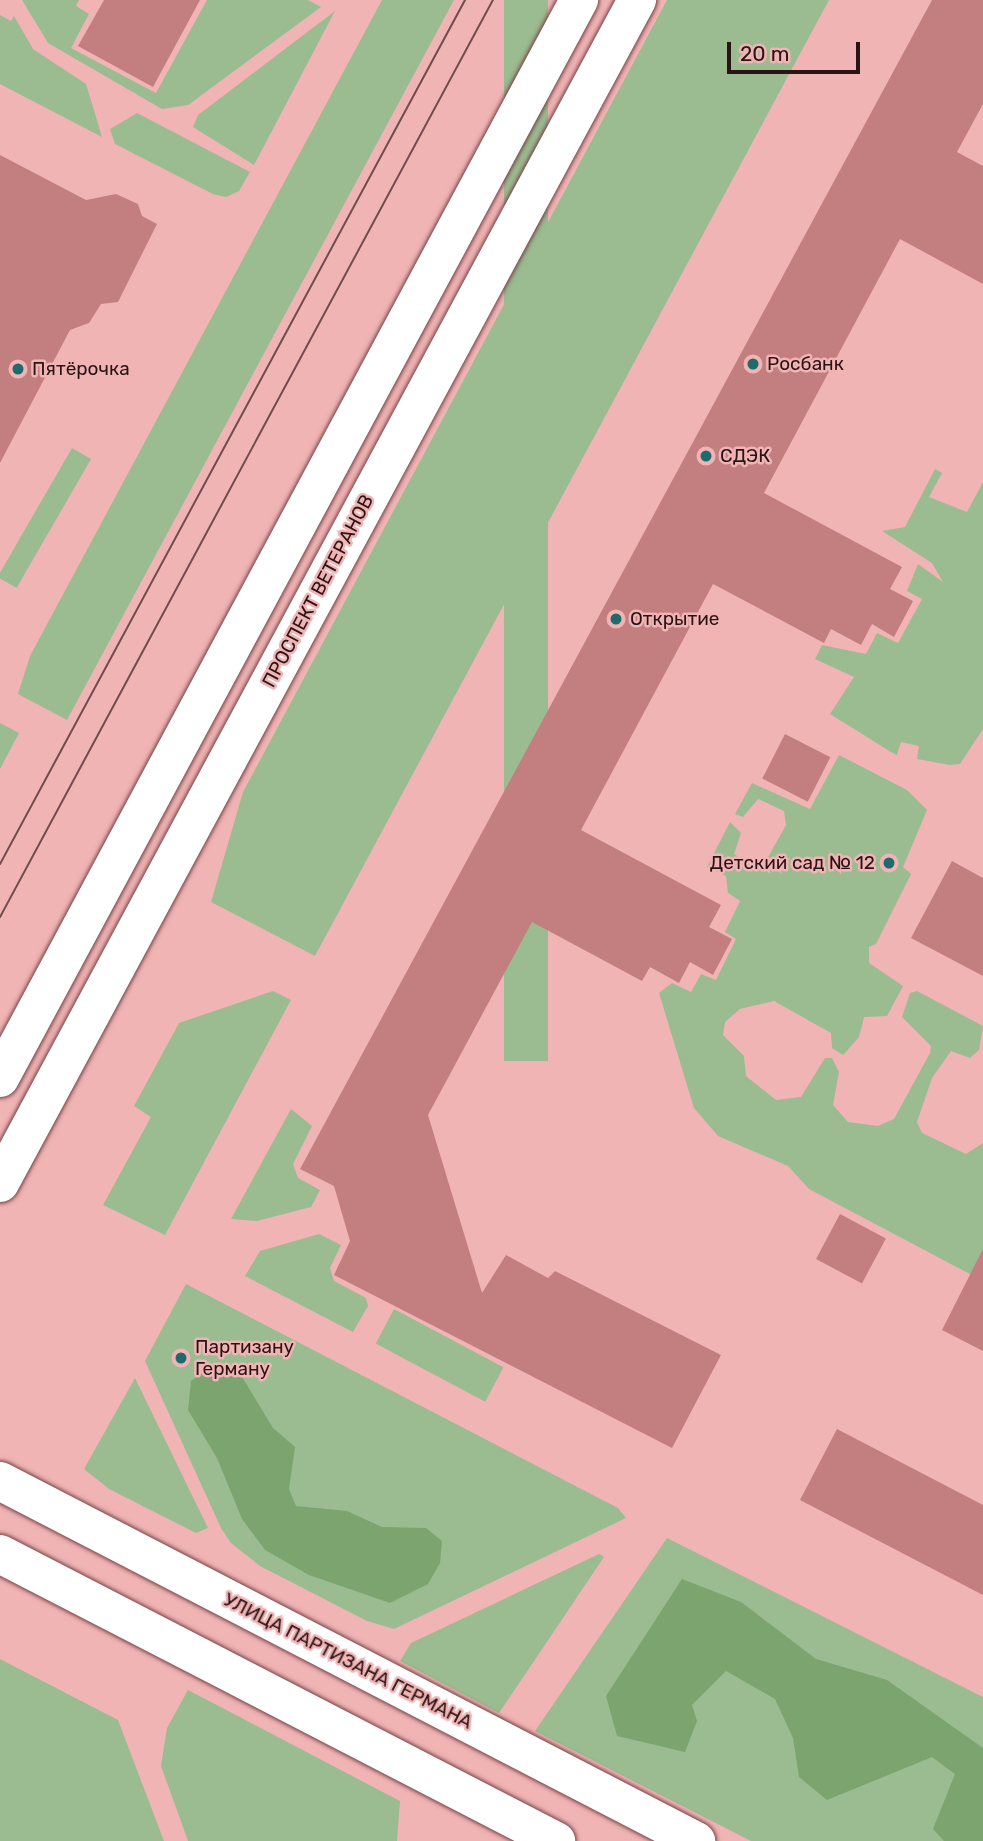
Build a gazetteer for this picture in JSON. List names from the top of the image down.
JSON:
{
  "streets": {
    "main road": ["ПРОСПЕКТ ВЕТЕРАНОВ", "УЛИЦА ПАРТИЗАНА ГЕРМАНА"]
  },
  "places": [
    "Росбанк",
    "Пятёрочка",
    "СДЭК",
    "Открытие",
    "Детский сад № 12",
    "Партизану Герману"
  ],
  "scale_bar": "20 m"
}
